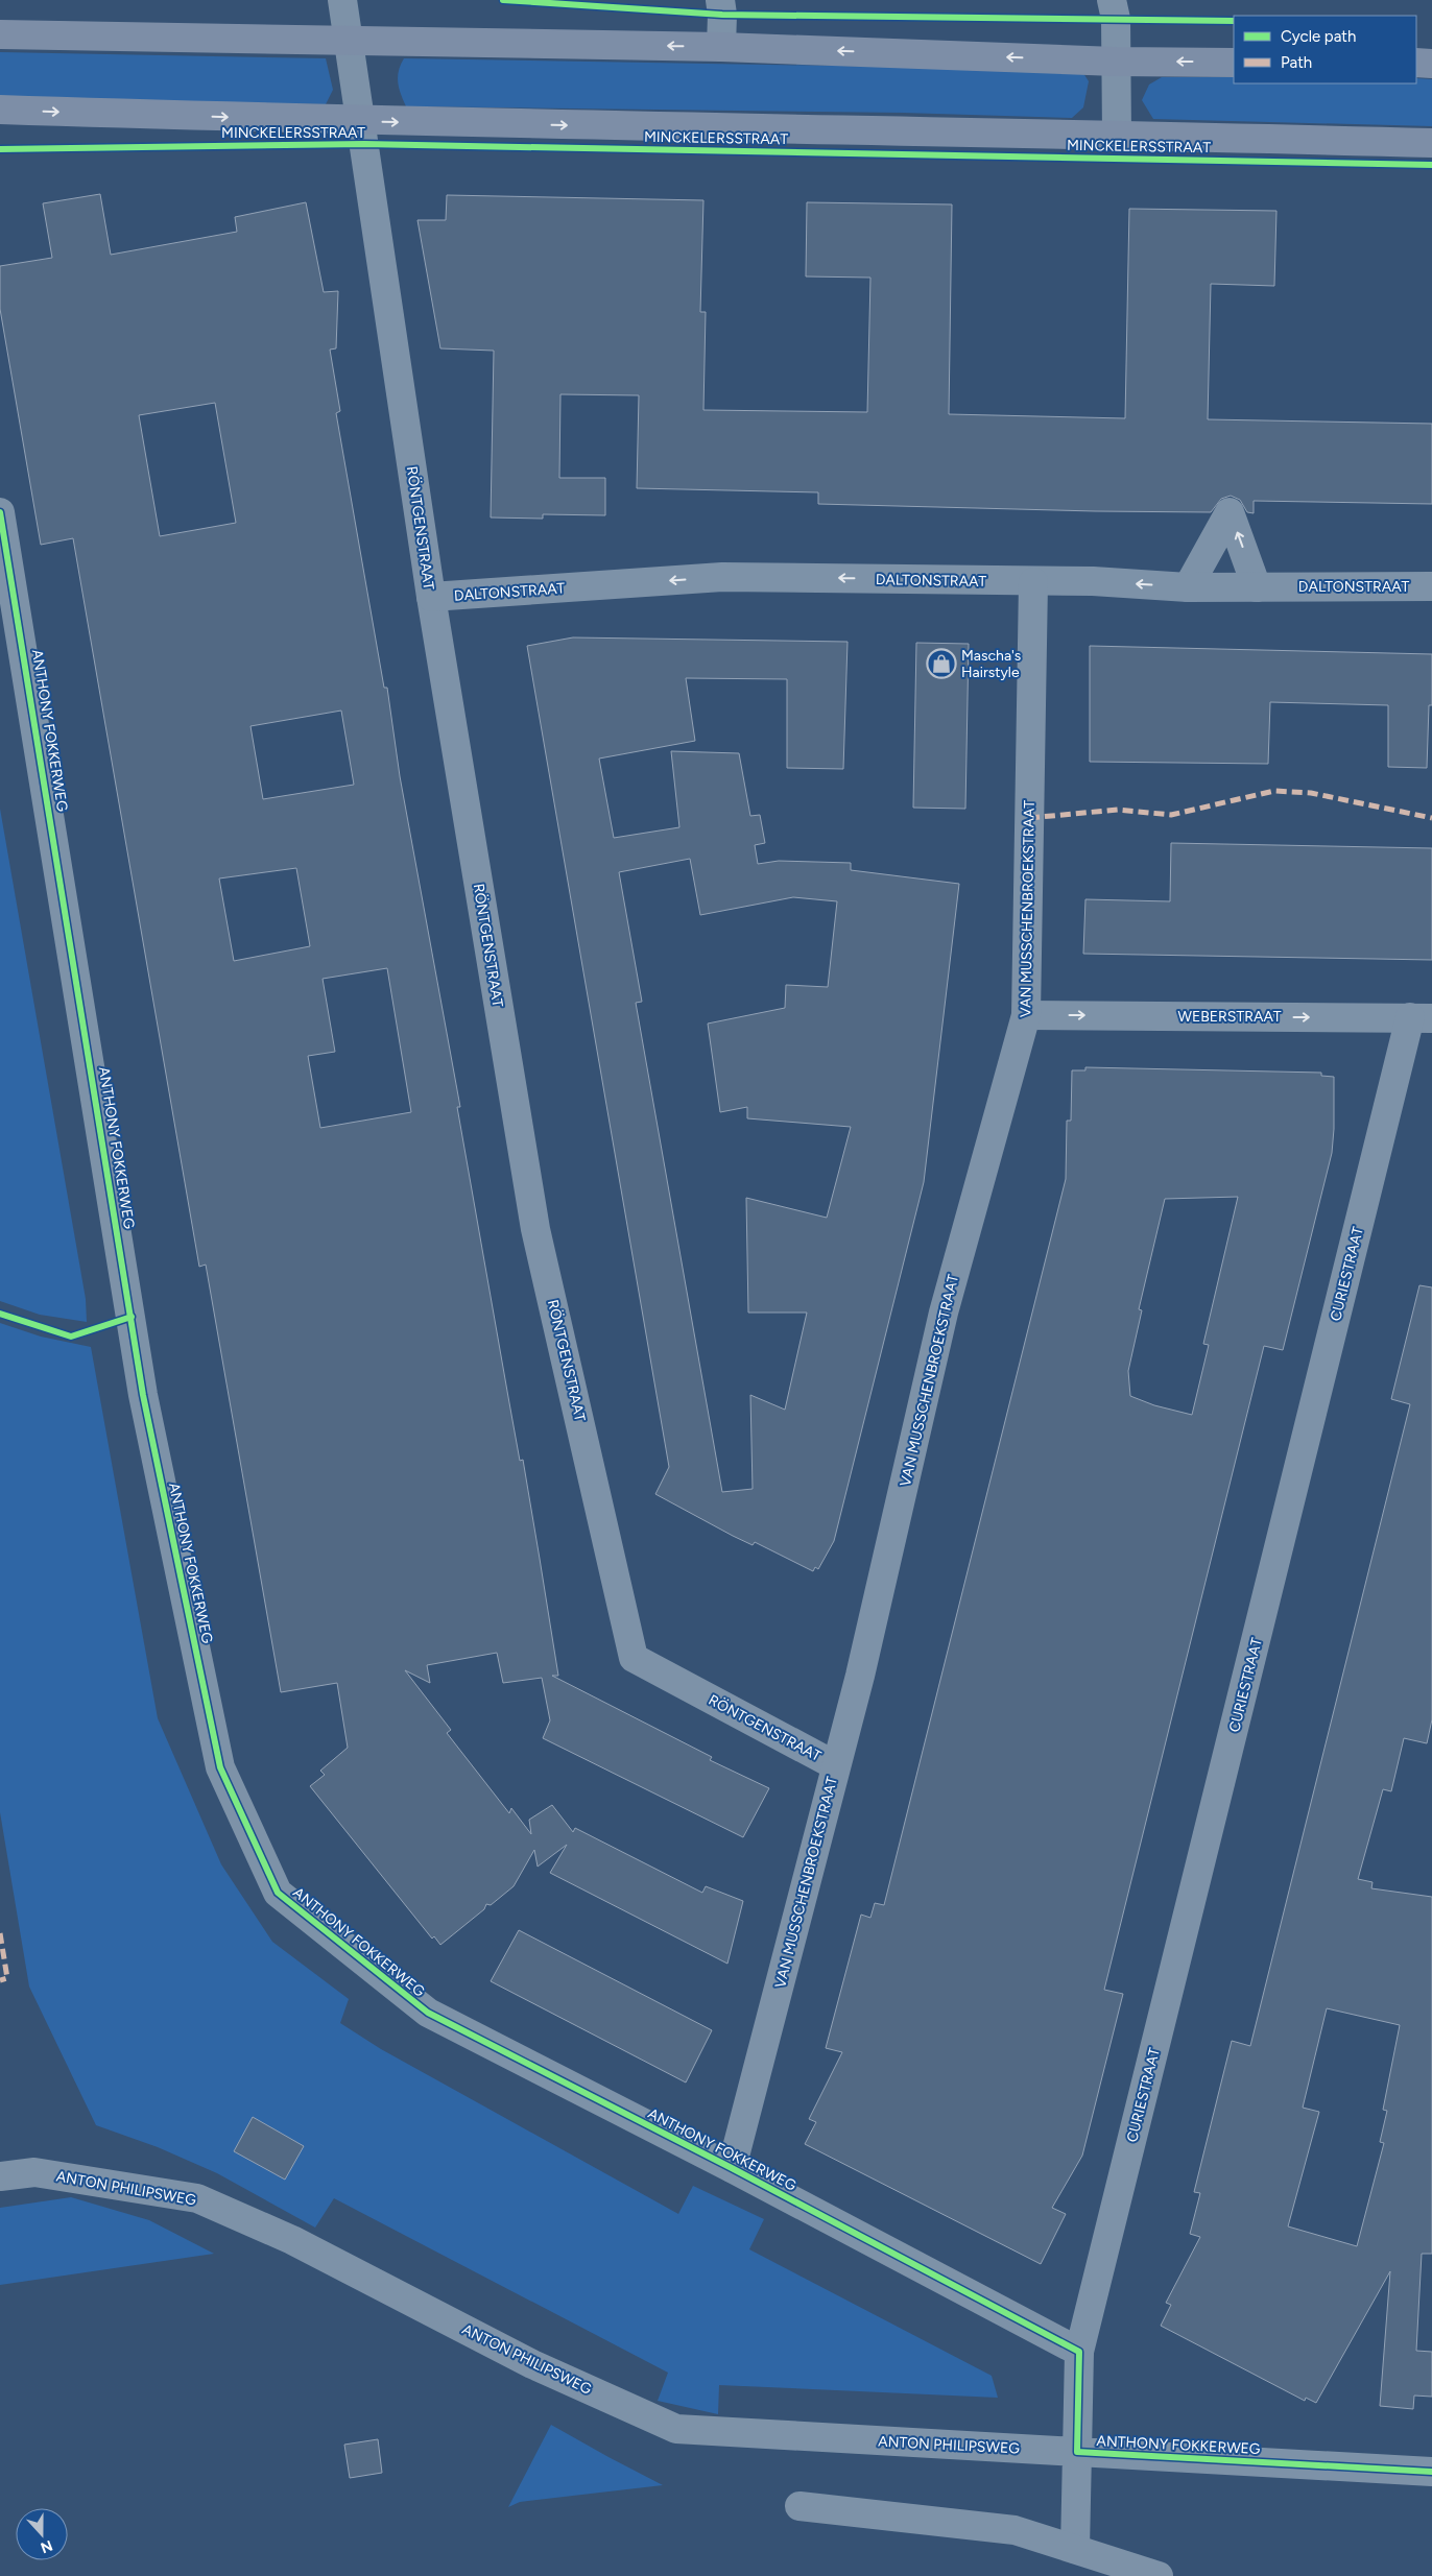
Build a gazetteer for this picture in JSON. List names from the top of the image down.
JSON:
{
  "streets": {
    "main road": ["MINCKELERSSTRAAT"],
    "street": [
      "RÖNTGENSTRAAT",
      "DALTONSTRAAT",
      "ANTHONY FOKKERWEG",
      "VAN MUSSCHENBROEKSTRAAT",
      "WEBERSTRAAT",
      "CURIESTRAAT",
      "ANTON PHILIPSWEG"
    ]
  },
  "crossings": [
    ["MINCKELERSSTRAAT", "RÖNTGENSTRAAT"],
    ["RÖNTGENSTRAAT", "DALTONSTRAAT"],
    ["RÖNTGENSTRAAT", "VAN MUSSCHENBROEKSTRAAT"],
    ["DALTONSTRAAT", "VAN MUSSCHENBROEKSTRAAT"],
    ["ANTHONY FOKKERWEG", "VAN MUSSCHENBROEKSTRAAT"],
    ["ANTHONY FOKKERWEG", "CURIESTRAAT"],
    ["ANTHONY FOKKERWEG", "ANTON PHILIPSWEG"],
    ["VAN MUSSCHENBROEKSTRAAT", "WEBERSTRAAT"],
    ["WEBERSTRAAT", "CURIESTRAAT"]
  ],
  "one_way": ["DALTONSTRAAT", "WEBERSTRAAT"],
  "places": {
    "shop": ["Mascha's Hairstyle"]
  },
  "legend": ["Cycle path", "Path"],
  "north": "bottom"
}
